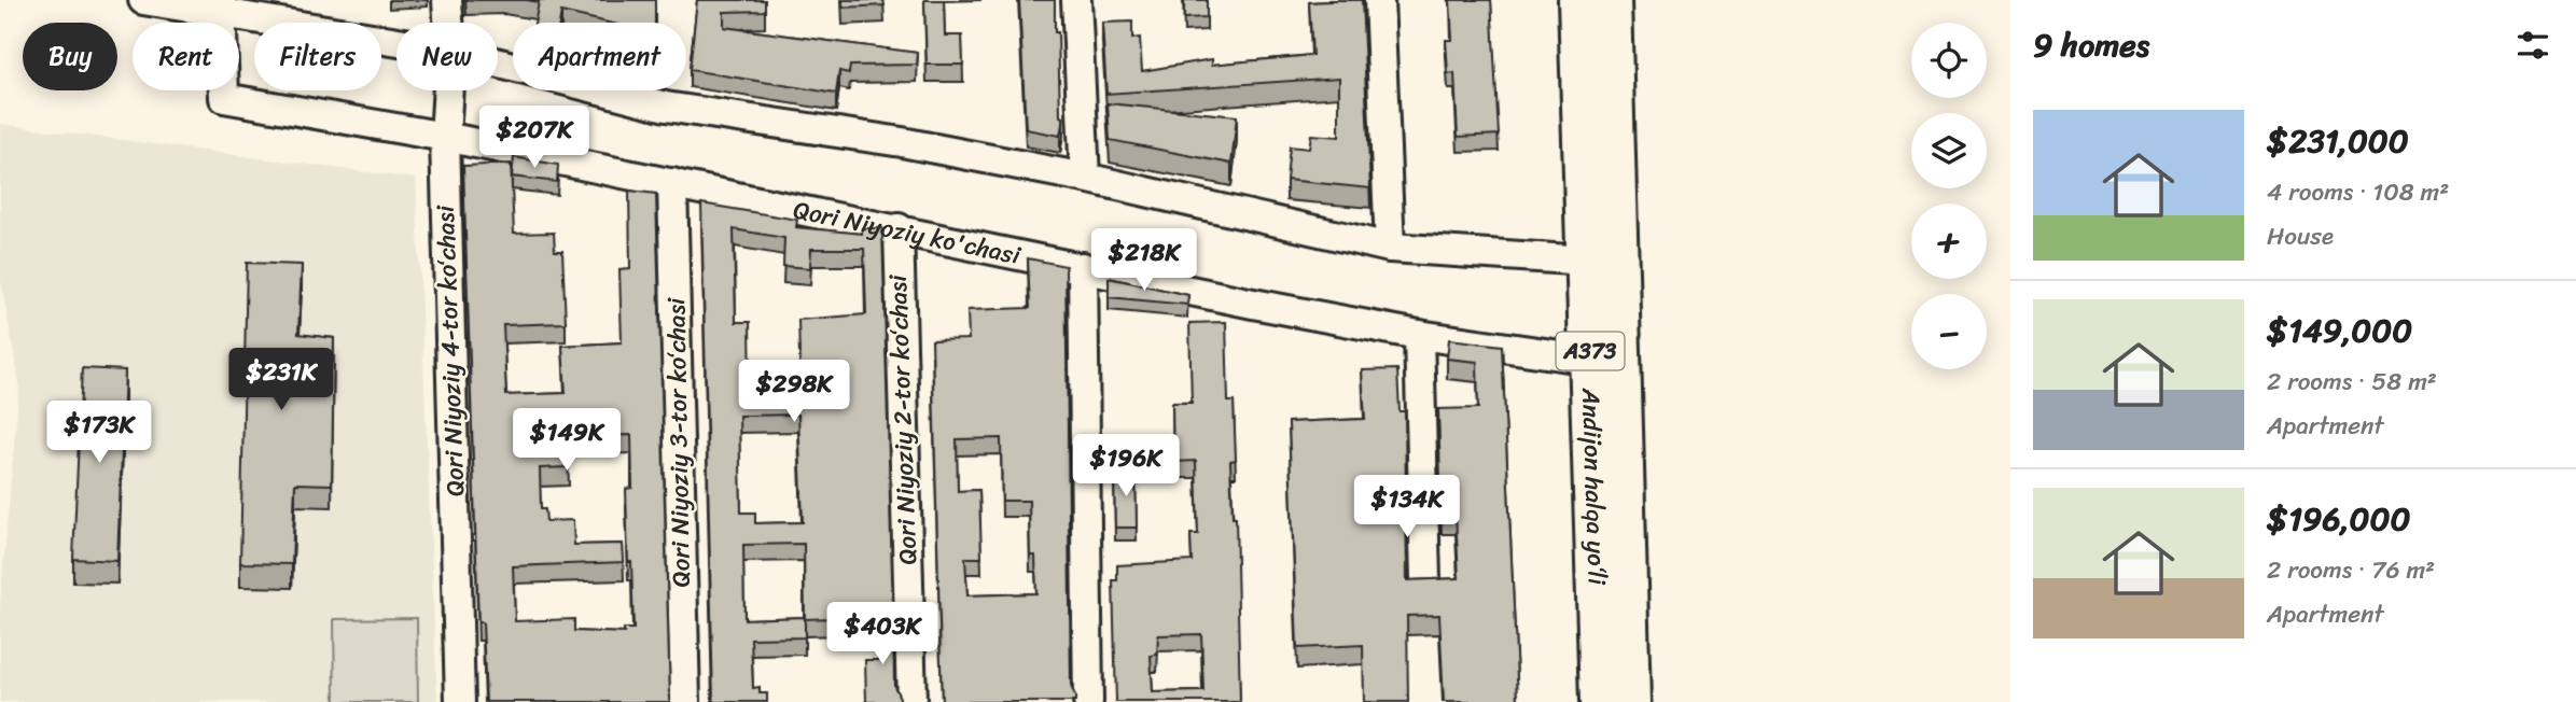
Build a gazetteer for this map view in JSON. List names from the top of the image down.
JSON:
{
  "streets": {
    "highway": ["A373", "Andijon halqa yo‘li"],
    "street": [
      "Qori Niyoziy ko'chasi",
      "Qori Niyoziy 4-tor koʻchasi",
      "Qori Niyoziy 2-tor koʻchasi",
      "Qori Niyoziy 3-tor koʻchasi"
    ]
  },
  "crossings": [
    ["Qori Niyoziy ko'chasi", "Qori Niyoziy 4-tor koʻchasi"],
    ["Qori Niyoziy ko'chasi", "Qori Niyoziy 2-tor koʻchasi"],
    ["Qori Niyoziy ko'chasi", "Qori Niyoziy 3-tor koʻchasi"],
    ["Qori Niyoziy ko'chasi", "Andijon halqa yo‘li"]
  ],
  "page": {
    "heading": "9 homes",
    "map_buttons": ["+", "−"],
    "chip": [
      "Buy",
      "Rent",
      "Filters",
      "New",
      "Apartment"
    ],
    "list": [
      {
        "name": "$231,000",
        "note": "4 rooms · 108 m² · House"
      },
      {
        "name": "$149,000",
        "note": "2 rooms · 58 m² · Apartment"
      },
      {
        "name": "$196,000",
        "note": "2 rooms · 76 m² · Apartment"
      }
    ],
    "price": [
      "$207K",
      "$218K",
      "$231K",
      "$298K",
      "$173K",
      "$149K",
      "$196K",
      "$134K",
      "$403K"
    ]
  }
}
